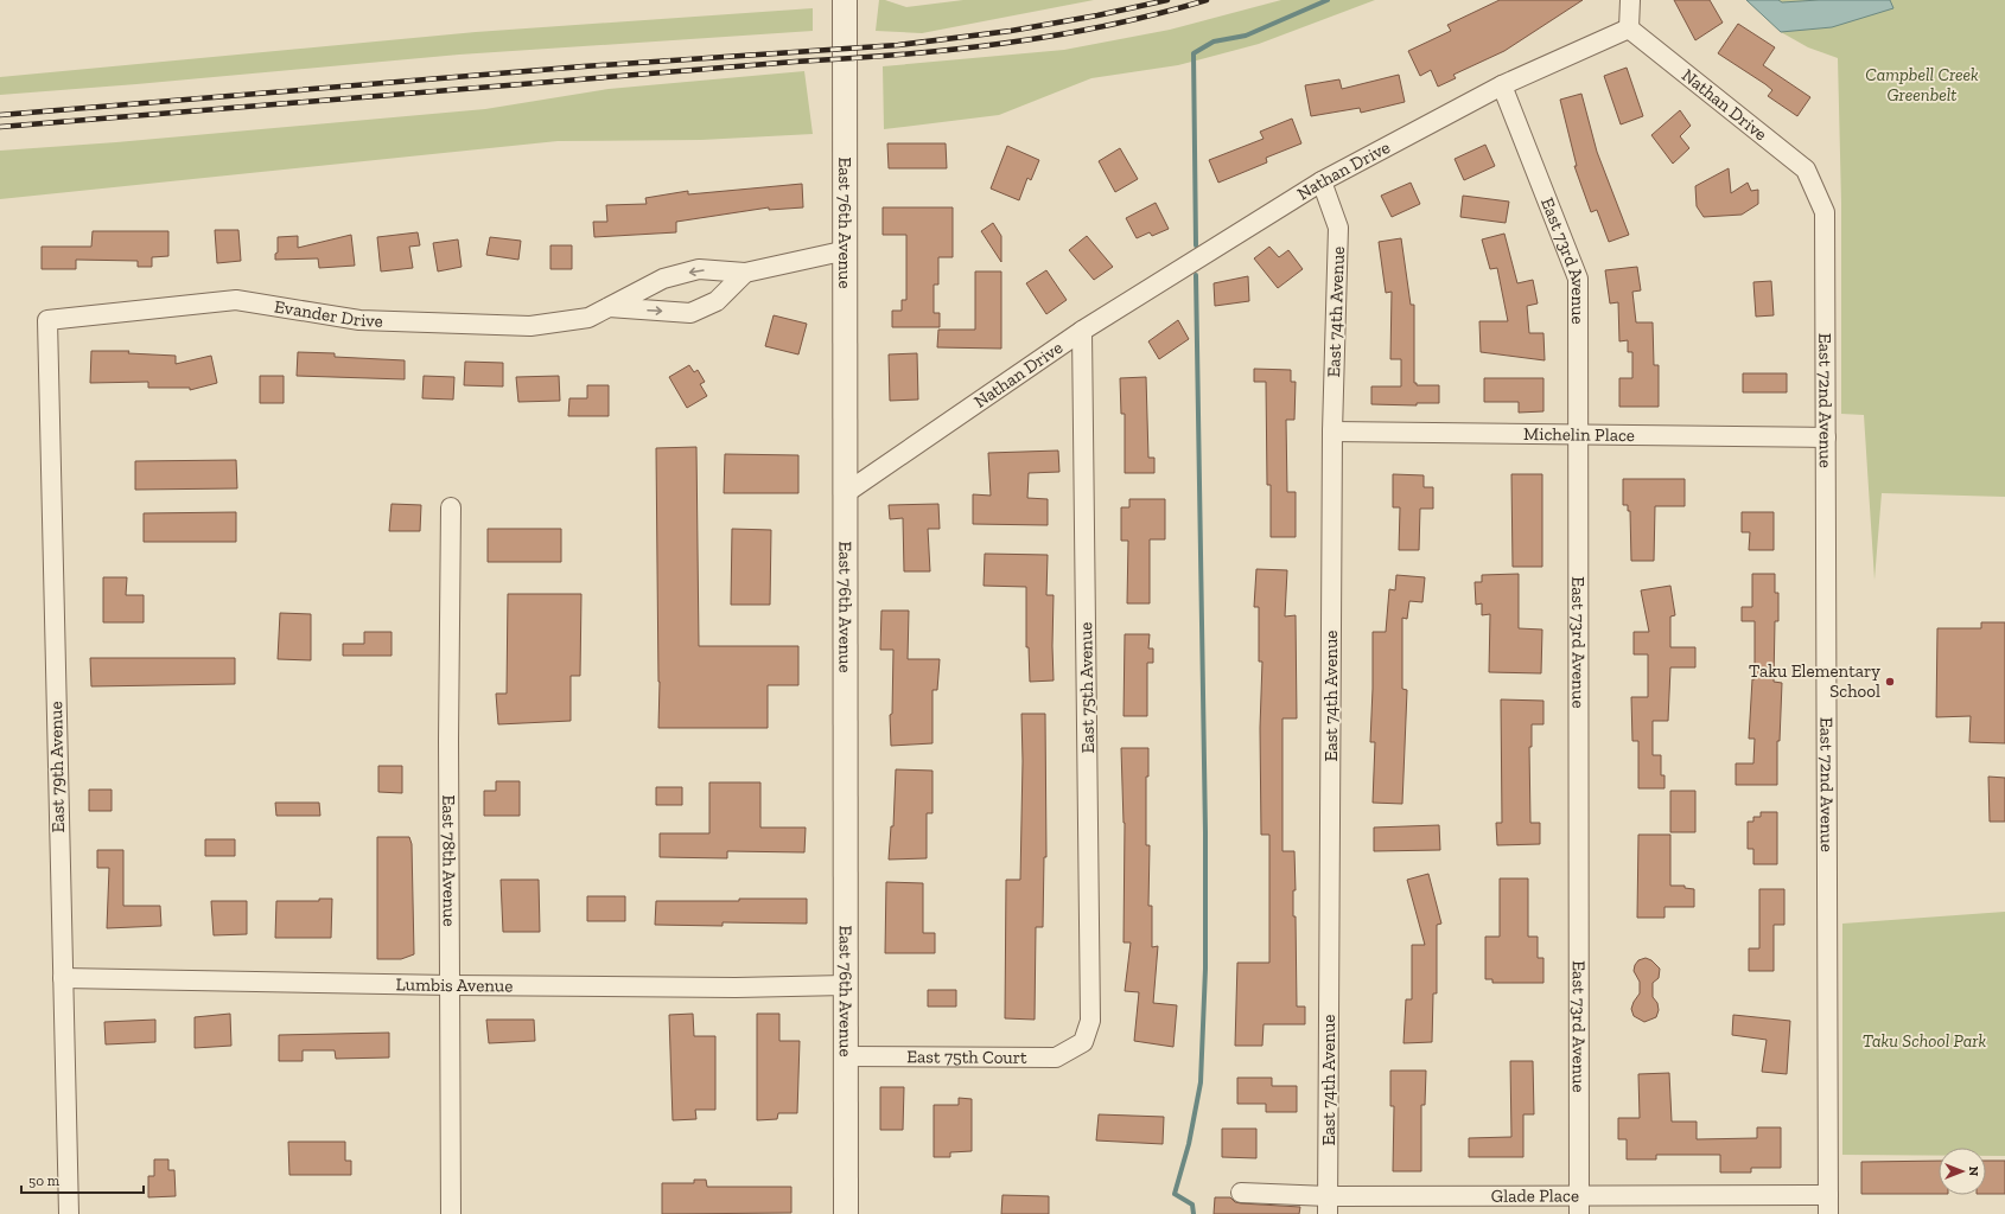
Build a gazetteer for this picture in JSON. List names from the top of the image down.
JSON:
{
  "streets": {
    "street": [
      "Nathan Drive",
      "East 76th Avenue",
      "East 73rd Avenue",
      "East 74th Avenue",
      "Evander Drive",
      "East 72nd Avenue",
      "Michelin Place",
      "East 75th Avenue",
      "East 79th Avenue",
      "East 78th Avenue",
      "Lumbis Avenue",
      "East 75th Court",
      "Glade Place"
    ]
  },
  "crossings": [
    ["Nathan Drive", "East 76th Avenue"],
    ["Nathan Drive", "East 73rd Avenue"],
    ["Nathan Drive", "East 74th Avenue"],
    ["Nathan Drive", "East 72nd Avenue"],
    ["Nathan Drive", "East 75th Avenue"],
    ["East 76th Avenue", "Evander Drive"],
    ["East 76th Avenue", "Lumbis Avenue"],
    ["East 76th Avenue", "East 75th Court"],
    ["East 73rd Avenue", "Michelin Place"],
    ["East 73rd Avenue", "Glade Place"],
    ["East 74th Avenue", "Michelin Place"],
    ["East 74th Avenue", "Glade Place"],
    ["Evander Drive", "East 79th Avenue"],
    ["East 72nd Avenue", "Michelin Place"],
    ["East 72nd Avenue", "Glade Place"],
    ["East 75th Avenue", "East 75th Court"],
    ["East 79th Avenue", "Lumbis Avenue"],
    ["East 78th Avenue", "Lumbis Avenue"]
  ],
  "parks": ["Campbell Creek Greenbelt", "Taku School Park"],
  "places": ["Taku Elementary School"],
  "scale_bar": "50 m",
  "north": "right"
}
